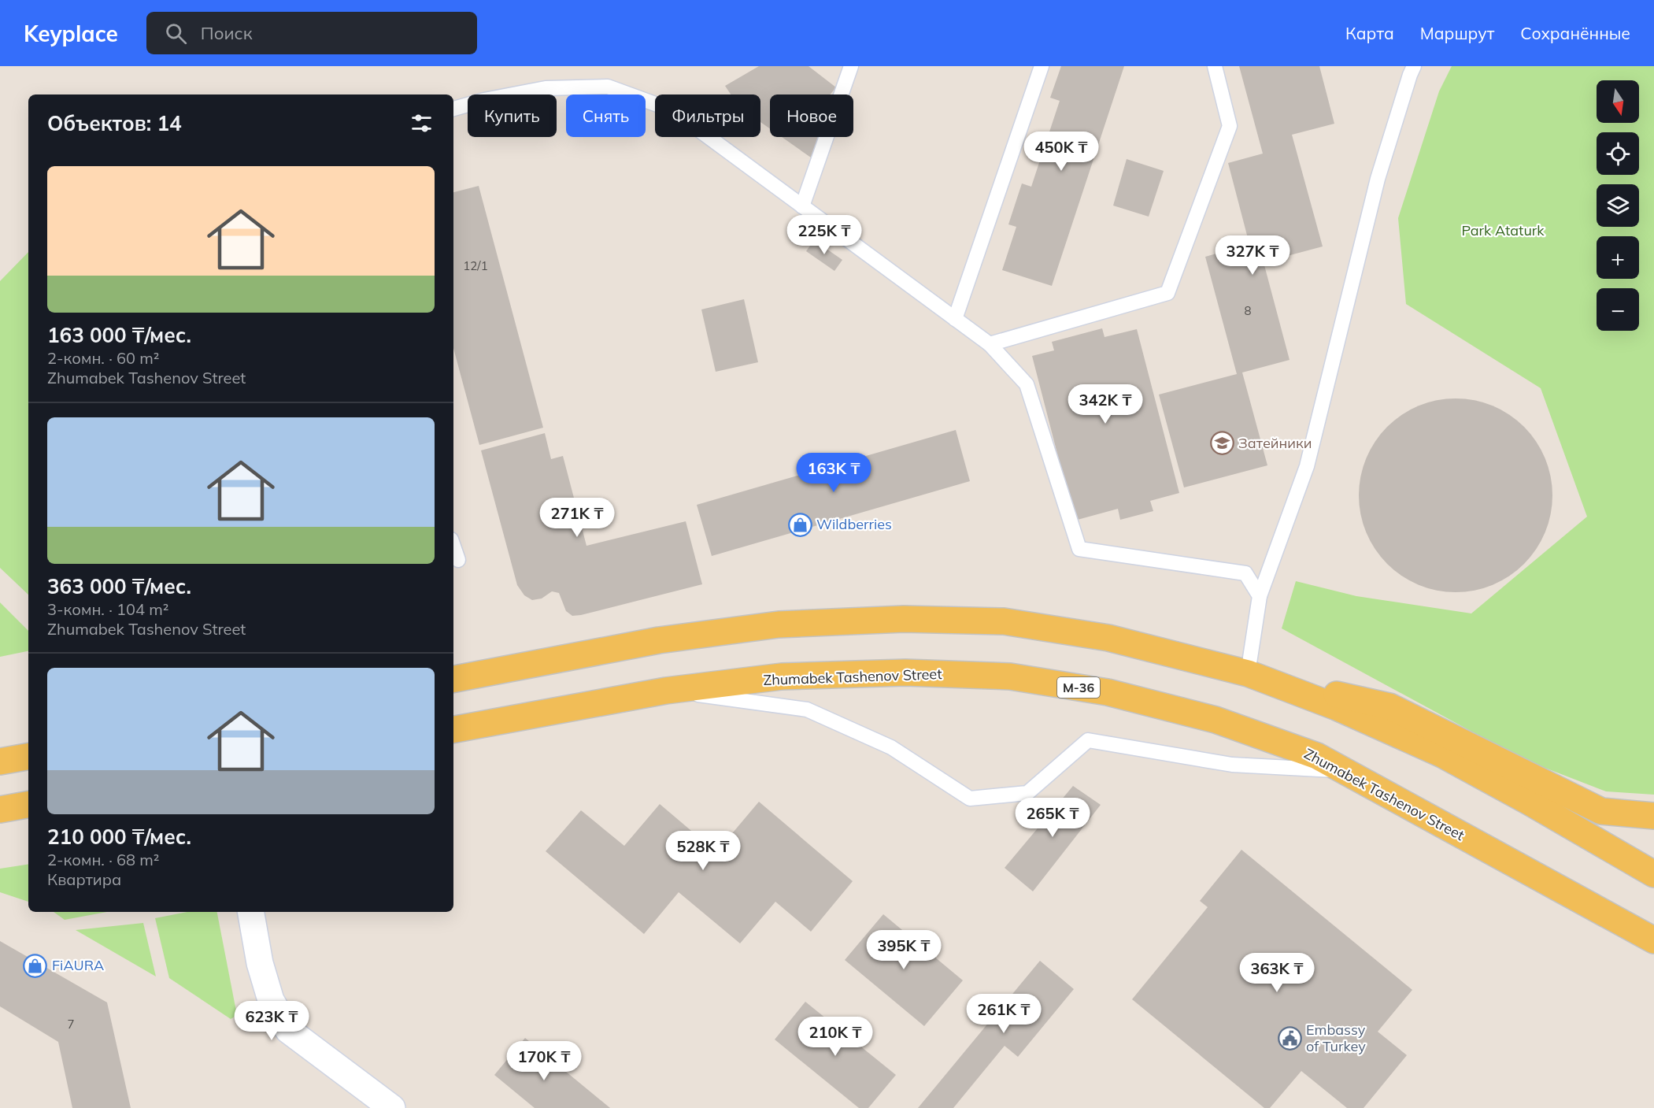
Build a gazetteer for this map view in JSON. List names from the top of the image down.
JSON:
{
  "streets": {
    "main road": ["Zhumabek Tashenov Street", "M-36"]
  },
  "parks": ["Park Ataturk"],
  "places": {
    "school or university": ["Затейники"],
    "shop": ["Wildberries", "FiAURA"],
    "public building": ["Embassy of Turkey"]
  },
  "house_numbers": ["12/1", "8", "7"],
  "north": "bottom",
  "page": {
    "header": "Keyplace",
    "search": "Поиск",
    "nav": ["Карта", "Маршрут", "Сохранённые"],
    "map_buttons": ["+", "−"],
    "chip": [
      "Купить",
      "Снять",
      "Фильтры",
      "Новое"
    ],
    "heading": "Объектов: 14",
    "price": [
      "450K ₸",
      "225K ₸",
      "327K ₸",
      "342K ₸",
      "163K ₸",
      "271K ₸",
      "265K ₸",
      "528K ₸",
      "395K ₸",
      "363K ₸",
      "261K ₸",
      "623K ₸",
      "210K ₸",
      "170K ₸"
    ],
    "list": [
      {
        "name": "163 000 ₸/мес.",
        "note": "2-комн. · 60 m² · Zhumabek Tashenov Street"
      },
      {
        "name": "363 000 ₸/мес.",
        "note": "3-комн. · 104 m² · Zhumabek Tashenov Street"
      },
      {
        "name": "210 000 ₸/мес.",
        "note": "2-комн. · 68 m² · Квартира"
      }
    ]
  }
}
